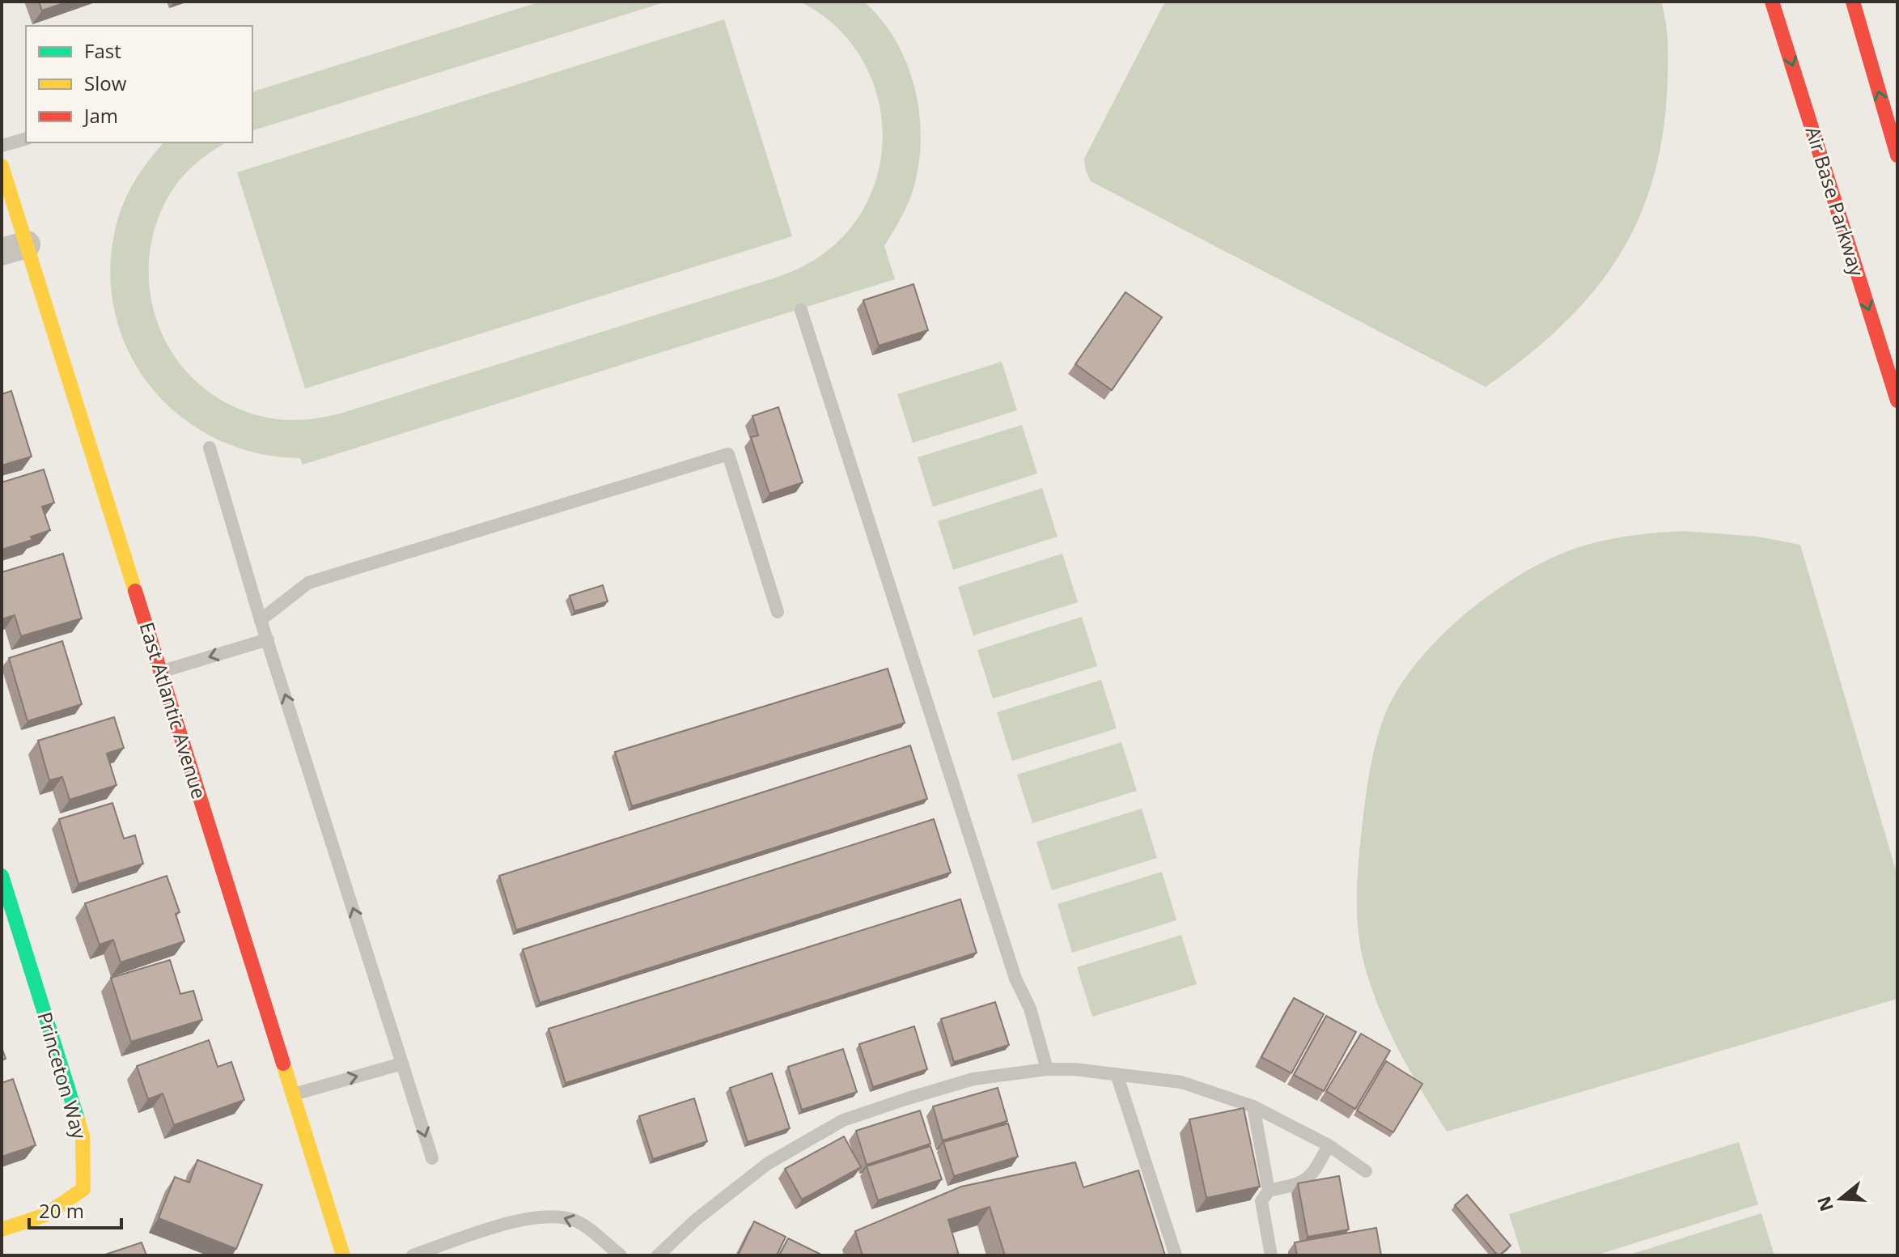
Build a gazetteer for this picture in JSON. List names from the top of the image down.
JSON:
{
  "streets": {
    "street": ["Air Base Parkway", "East Atlantic Avenue", "Princeton Way"]
  },
  "legend": ["Fast", "Slow", "Jam"],
  "scale_bar": "20 m",
  "north": "left"
}
